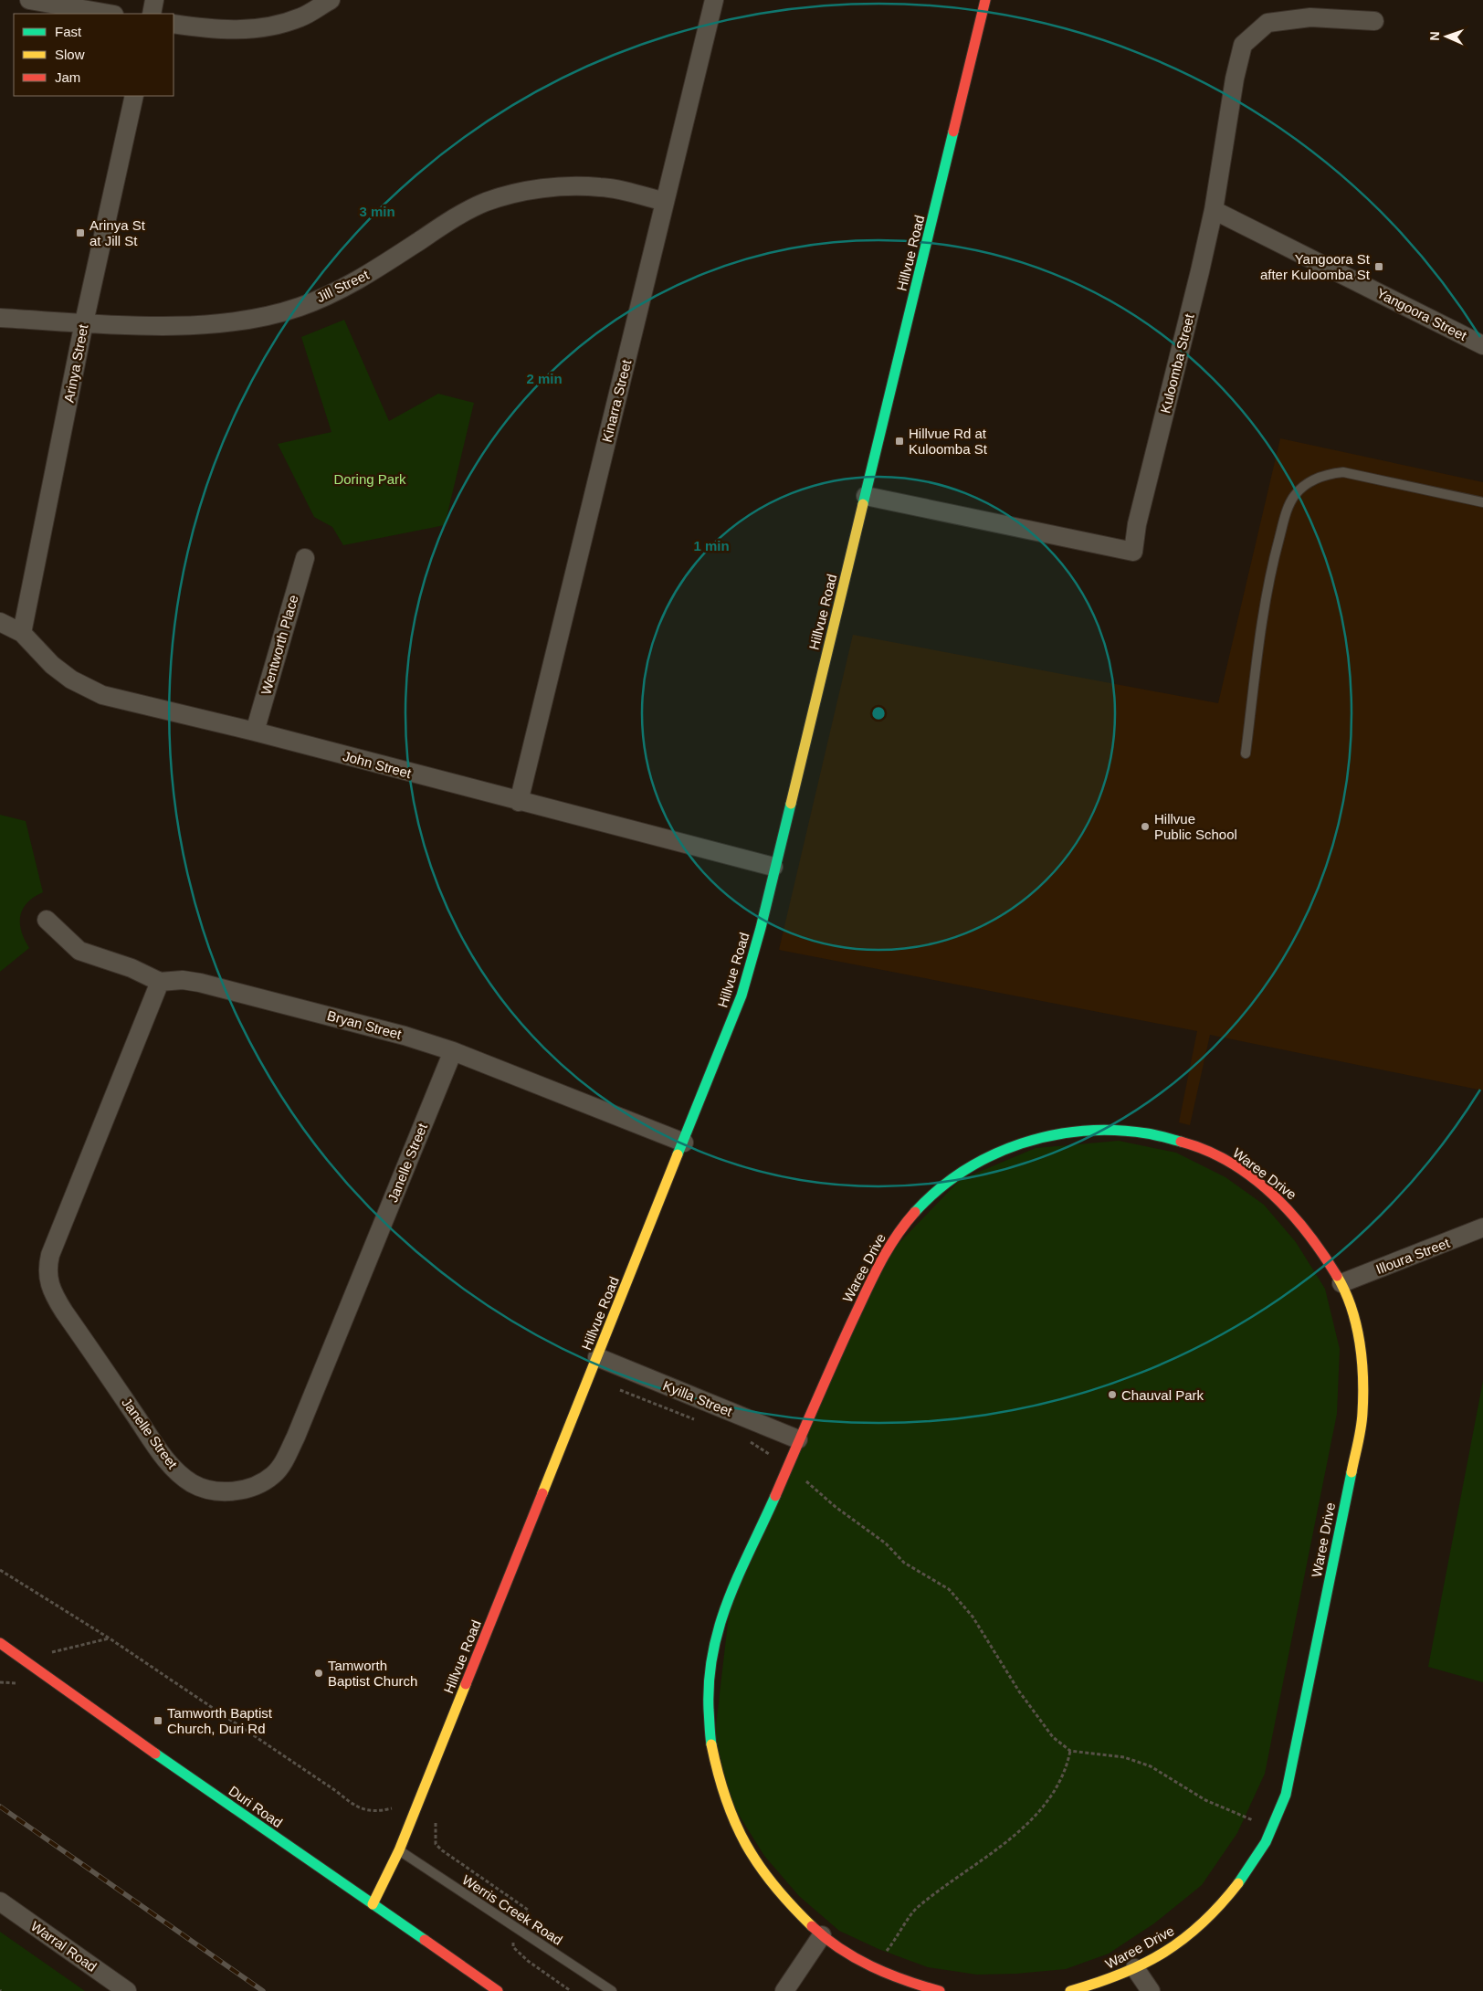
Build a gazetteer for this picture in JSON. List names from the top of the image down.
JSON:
{
  "streets": {
    "street": [
      "Hillvue Road",
      "Jill Street",
      "Yangoora Street",
      "Arinya Street",
      "Kuloomba Street",
      "Kinarra Street",
      "Wentworth Place",
      "John Street",
      "Bryan Street",
      "Janelle Street",
      "Waree Drive",
      "Illoura Street",
      "Kyilla Street",
      "Duri Road",
      "Warral Road"
    ],
    "lane": ["Werris Creek Road"]
  },
  "crossings": [
    ["Hillvue Road", "Kuloomba Street"],
    ["Hillvue Road", "John Street"],
    ["Hillvue Road", "Bryan Street"],
    ["Hillvue Road", "Kyilla Street"],
    ["Hillvue Road", "Duri Road"],
    ["Hillvue Road", "Werris Creek Road"],
    ["Jill Street", "Arinya Street"],
    ["Jill Street", "Kinarra Street"],
    ["Yangoora Street", "Kuloomba Street"],
    ["Arinya Street", "John Street"],
    ["Kinarra Street", "John Street"],
    ["Wentworth Place", "John Street"],
    ["Bryan Street", "Janelle Street"],
    ["Waree Drive", "Illoura Street"],
    ["Waree Drive", "Kyilla Street"]
  ],
  "parks": ["Doring Park"],
  "places": {
    "transit": [
      "Arinya St at Jill St",
      "Yangoora St after Kuloomba St",
      "Hillvue Rd at Kuloomba St",
      "Tamworth Baptist Church, Duri Rd"
    ],
    "other": ["Hillvue Public School", "Chauval Park", "Tamworth Baptist Church"]
  },
  "legend": ["Fast", "Slow", "Jam"],
  "north": "left",
  "rings": ["3 min", "2 min", "1 min"]
}
